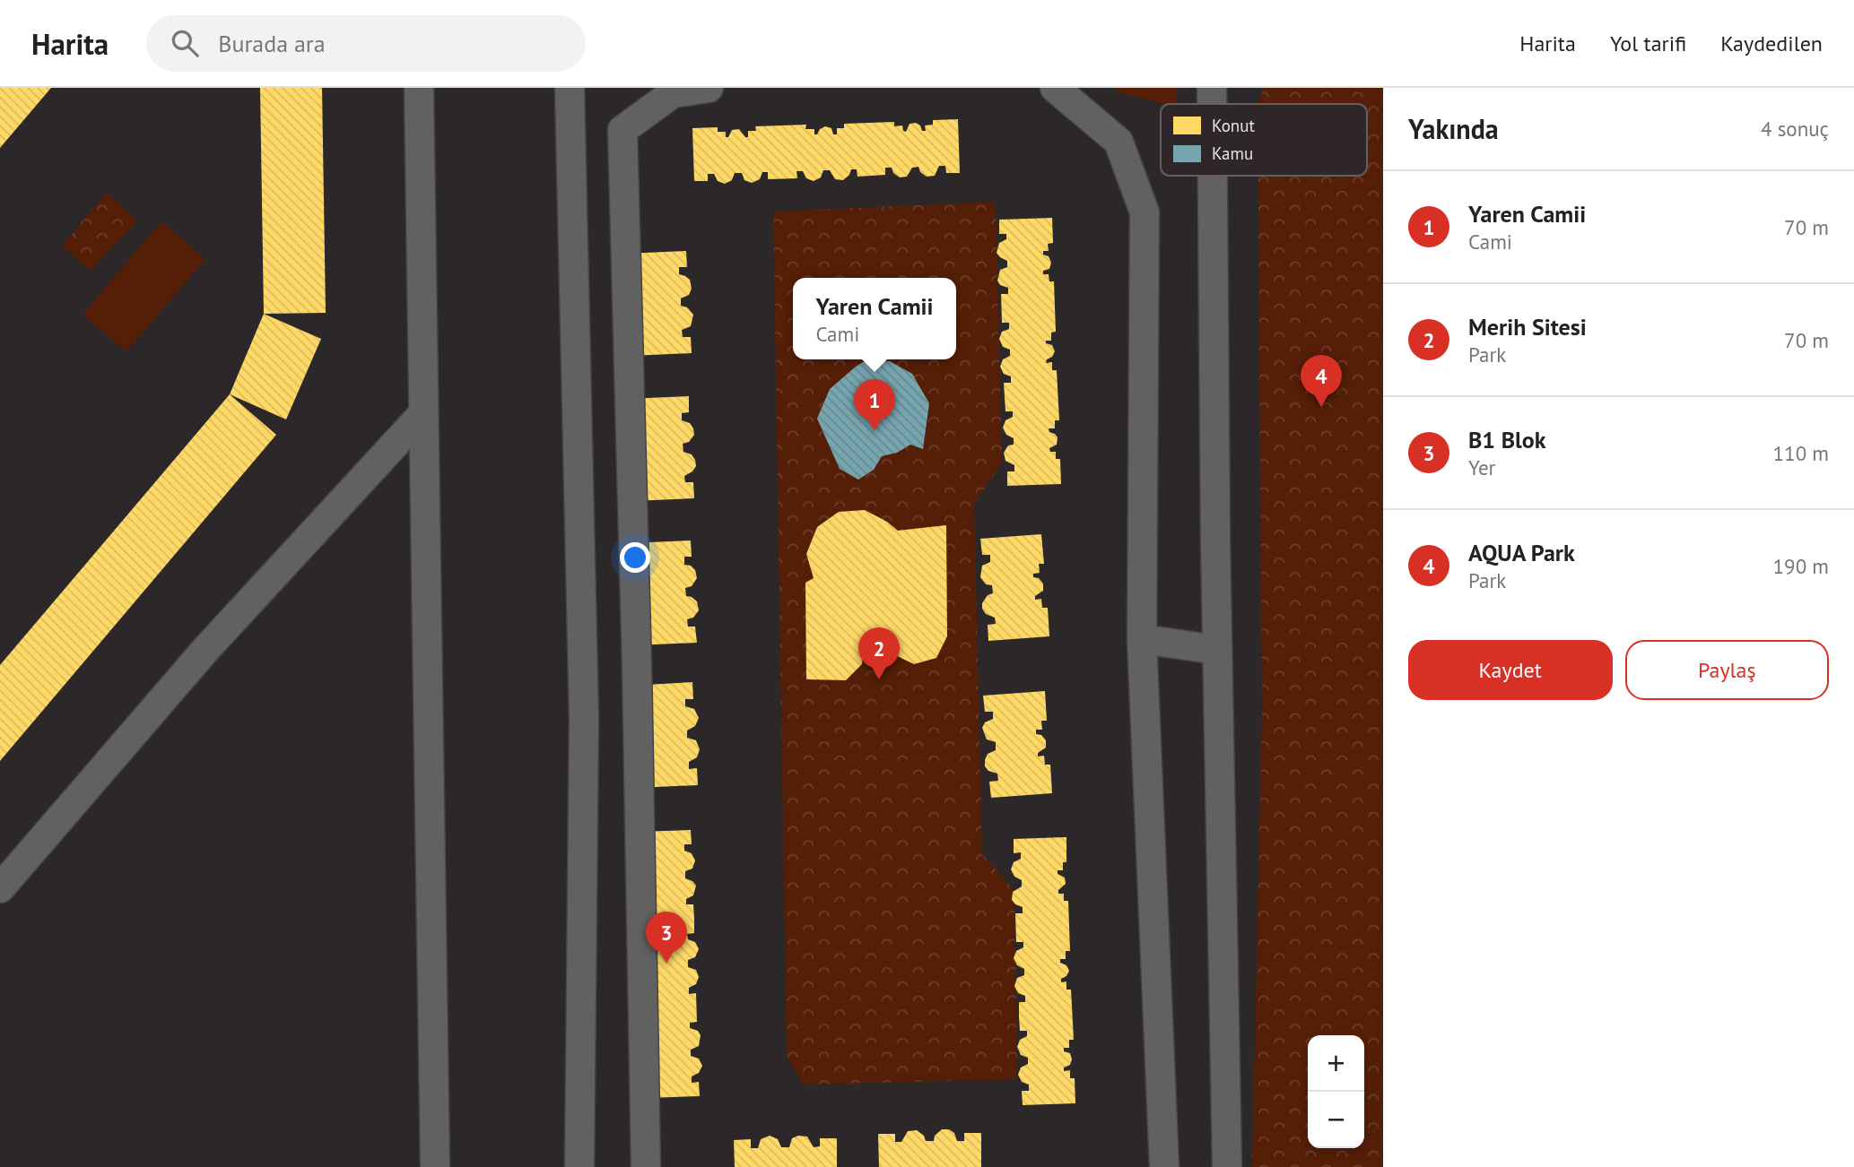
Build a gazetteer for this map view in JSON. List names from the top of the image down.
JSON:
{
  "legend": ["Konut", "Kamu"],
  "page": {
    "header": "Harita",
    "search": "Burada ara",
    "nav": ["Harita", "Yol tarifi", "Kaydedilen"],
    "heading": ["Yakında", "4 sonuç"],
    "list": [
      {
        "mark": "1",
        "name": "Yaren Camii",
        "note": "Cami",
        "value": "70 m"
      },
      {
        "mark": "2",
        "name": "Merih Sitesi",
        "note": "Park",
        "value": "70 m"
      },
      {
        "mark": "3",
        "name": "B1 Blok",
        "note": "Yer",
        "value": "110 m"
      },
      {
        "mark": "4",
        "name": "AQUA Park",
        "note": "Park",
        "value": "190 m"
      }
    ],
    "popup": ["Yaren Camii", "Cami"],
    "pins": [
      "4",
      "1",
      "2",
      "3"
    ],
    "buttons": ["Kaydet", "Paylaş"],
    "map_buttons": ["+", "−"]
  }
}
